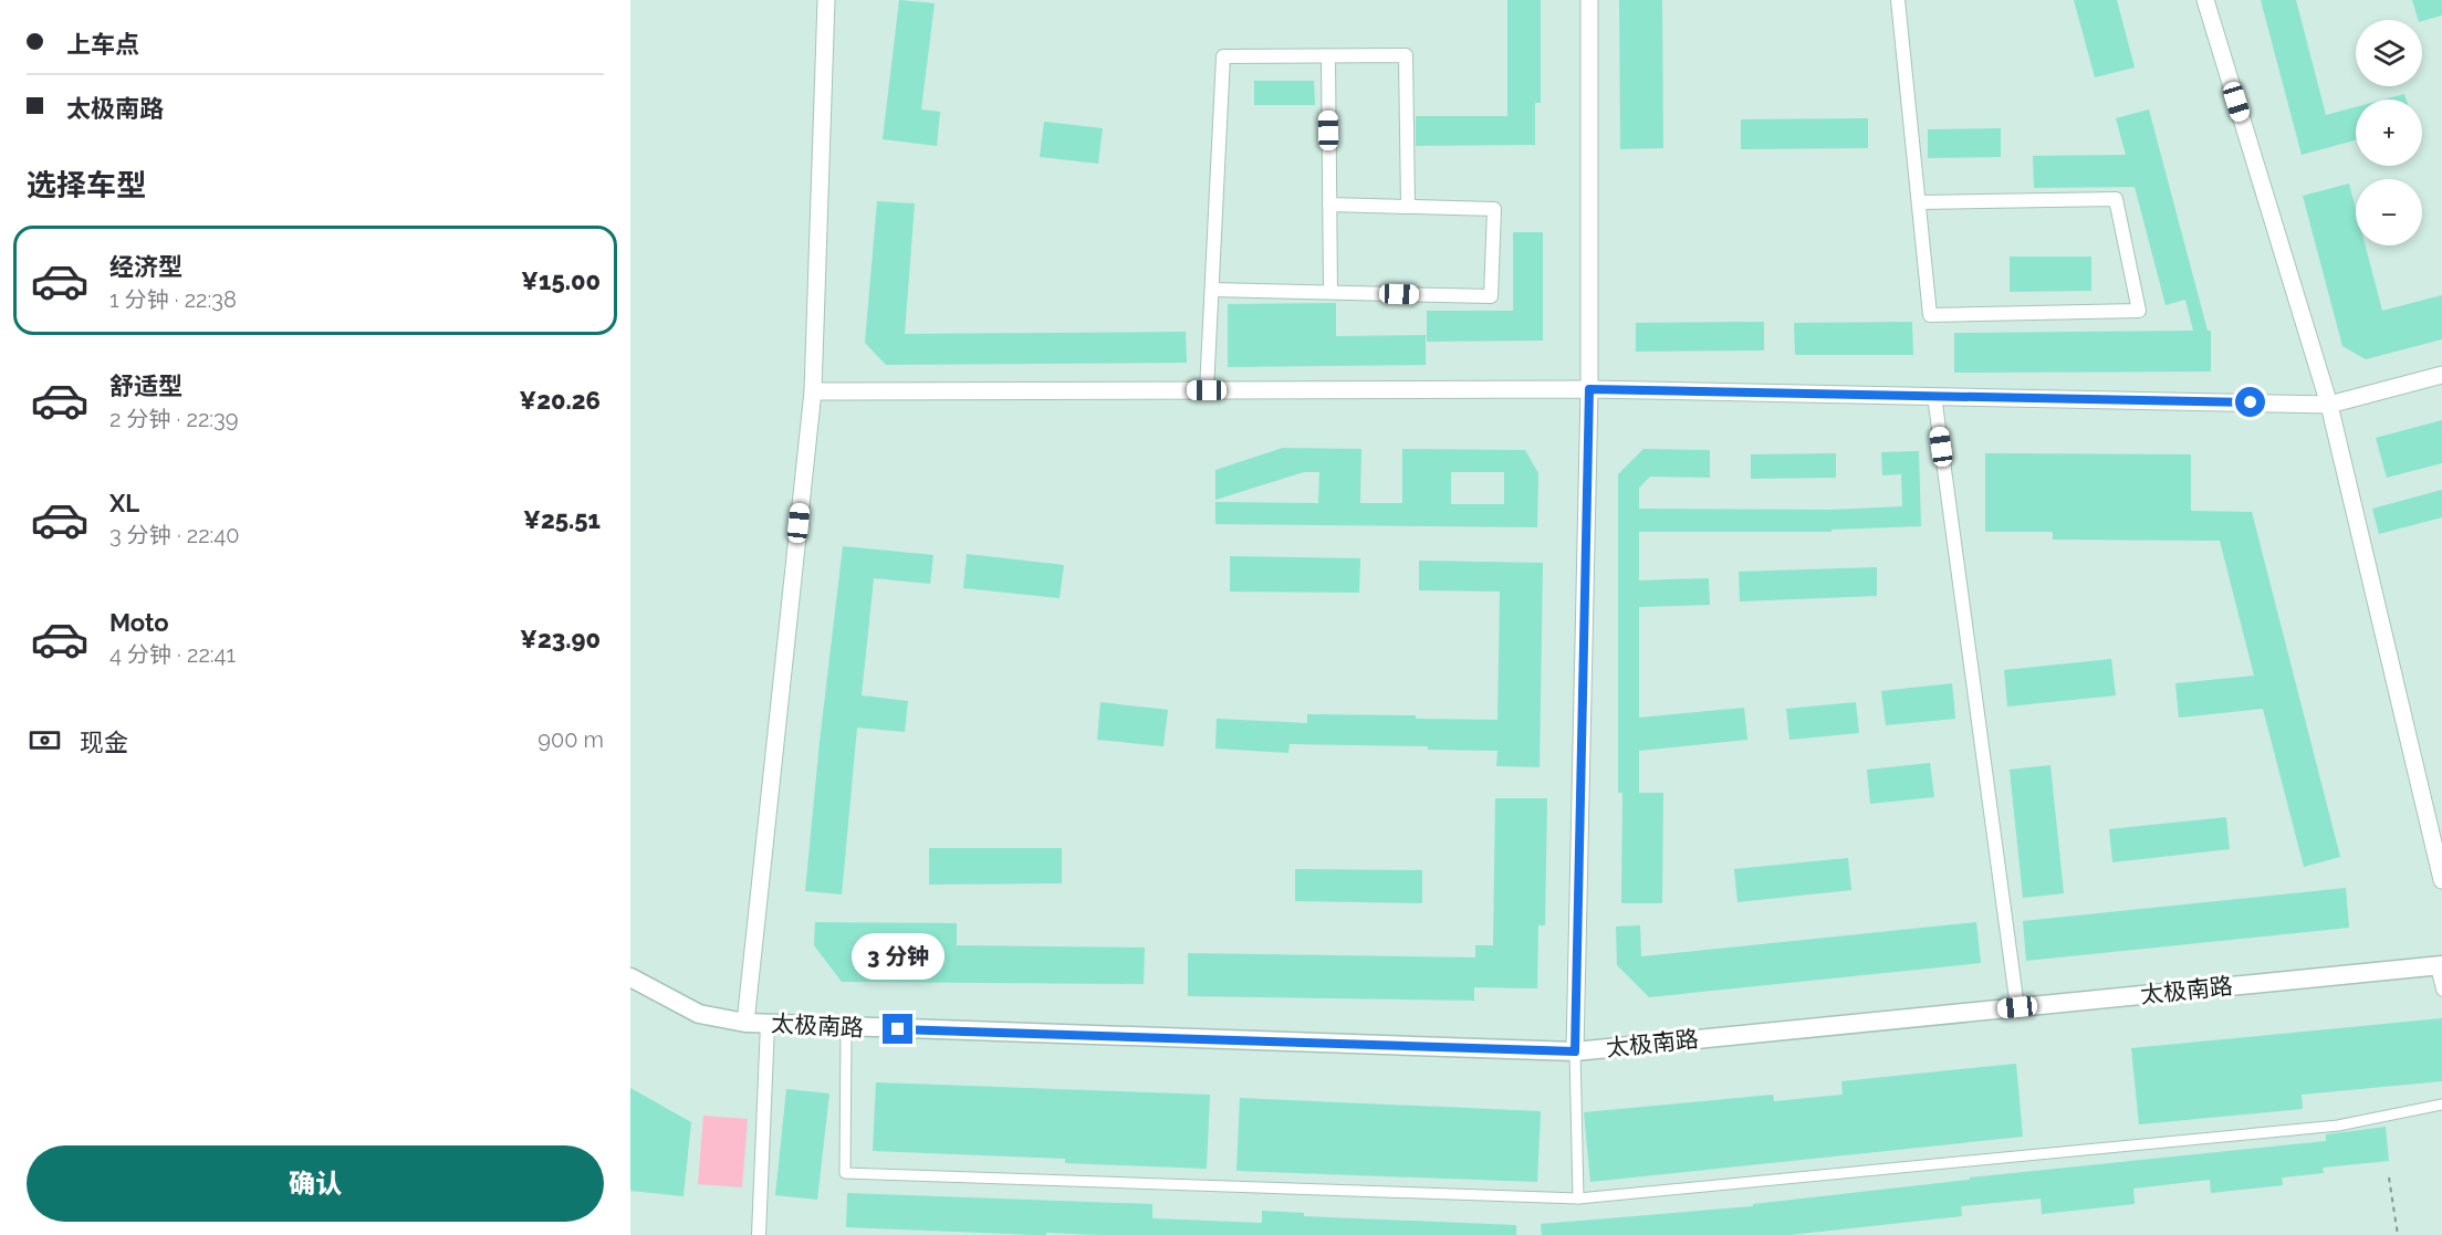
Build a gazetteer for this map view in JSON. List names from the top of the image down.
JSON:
{
  "streets": {
    "main road": ["太极南路"]
  },
  "page": {
    "banner": ["上车点", "太极南路"],
    "map_buttons": ["+", "−"],
    "heading": "选择车型",
    "list": [
      {
        "name": "经济型",
        "note": "1 分钟 · 22:38",
        "value": "¥15.00"
      },
      {
        "name": "舒适型",
        "note": "2 分钟 · 22:39",
        "value": "¥20.26"
      },
      {
        "name": "XL",
        "note": "3 分钟 · 22:40",
        "value": "¥25.51"
      },
      {
        "name": "Moto",
        "note": "4 分钟 · 22:41",
        "value": "¥23.90"
      }
    ],
    "pay": ["现金", "900 m"],
    "bubble": "3 分钟",
    "buttons": "确认"
  }
}
